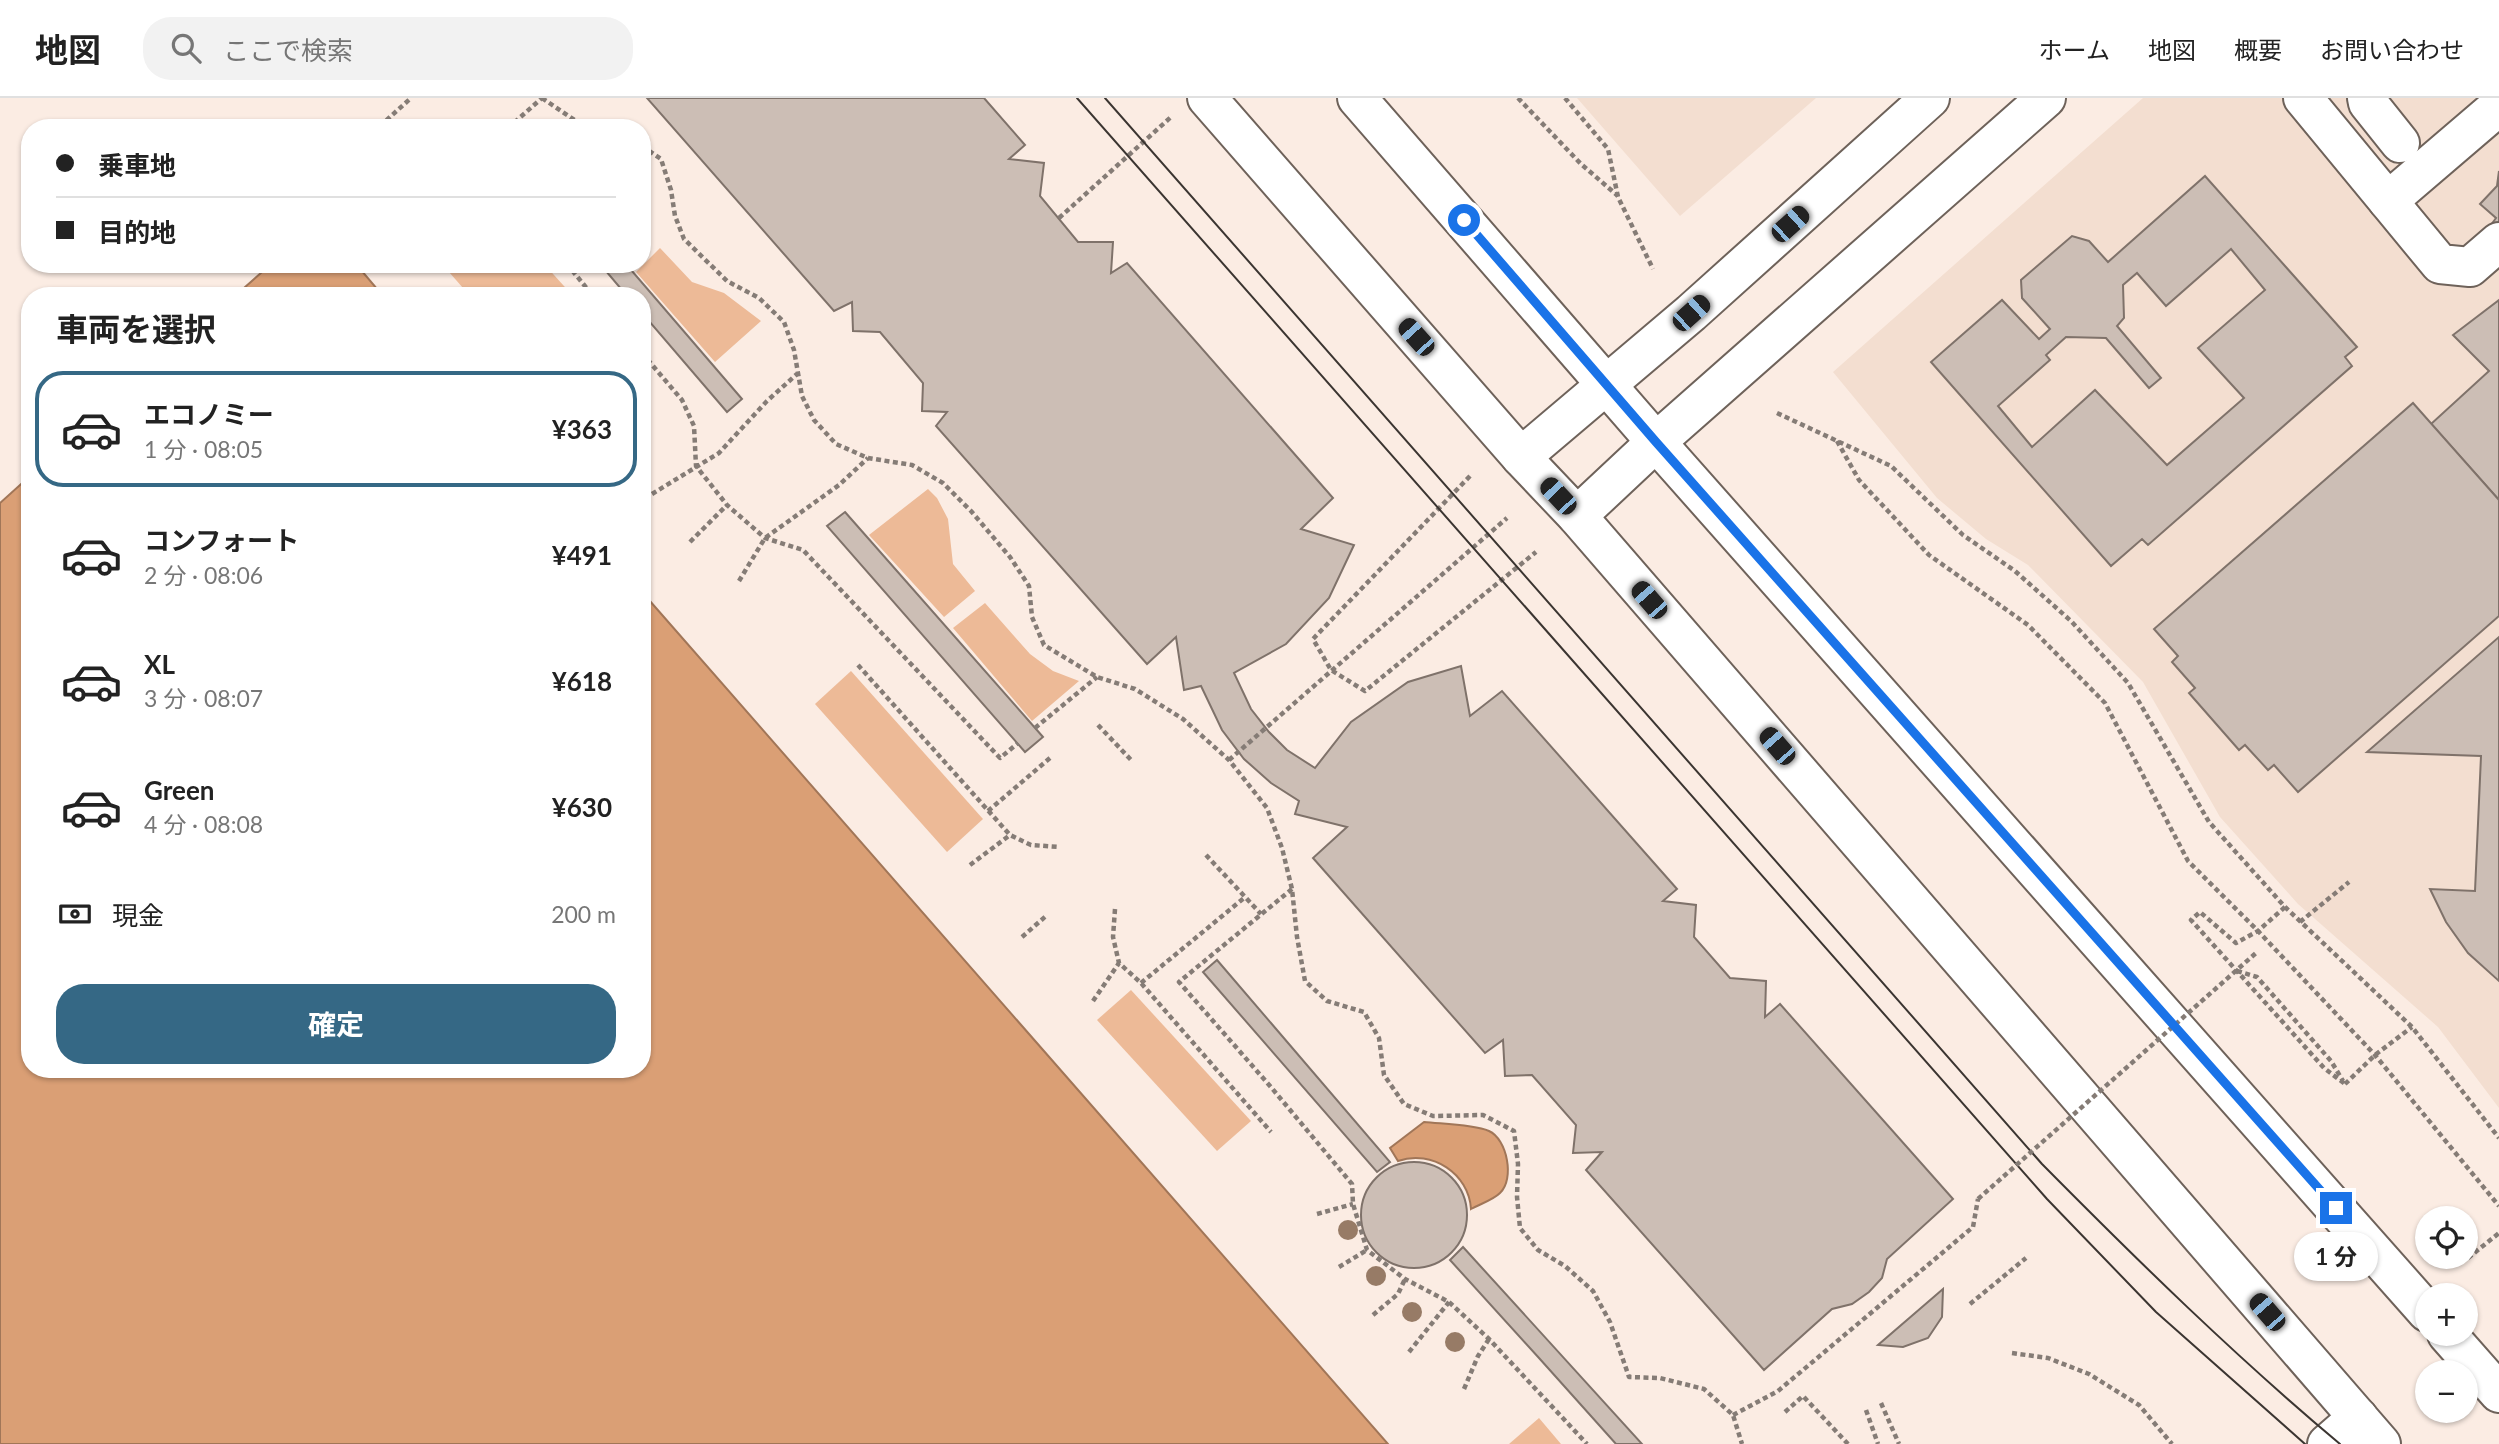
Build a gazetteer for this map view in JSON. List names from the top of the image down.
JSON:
{
  "page": {
    "header": "地図",
    "search": "ここで検索",
    "nav": [
      "ホーム",
      "地図",
      "概要",
      "お問い合わせ"
    ],
    "banner": ["乗車地", "目的地"],
    "heading": "車両を選択",
    "list": [
      {
        "name": "エコノミー",
        "note": "1 分 · 08:05",
        "value": "¥363"
      },
      {
        "name": "コンフォート",
        "note": "2 分 · 08:06",
        "value": "¥491"
      },
      {
        "name": "XL",
        "note": "3 分 · 08:07",
        "value": "¥618"
      },
      {
        "name": "Green",
        "note": "4 分 · 08:08",
        "value": "¥630"
      }
    ],
    "pay": ["現金", "200 m"],
    "buttons": "確定",
    "map_buttons": ["+", "−"],
    "bubble": "1 分"
  }
}
